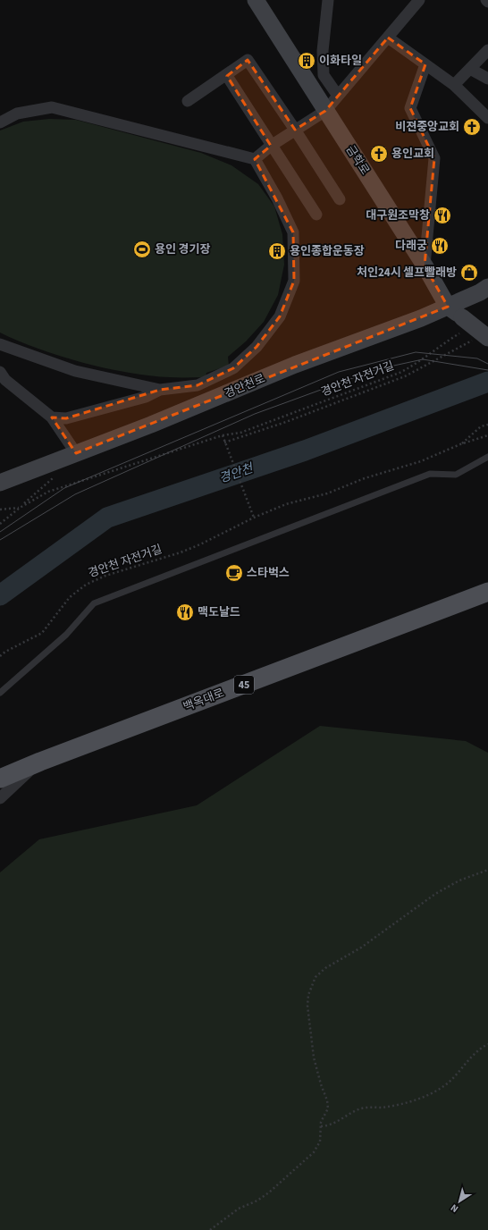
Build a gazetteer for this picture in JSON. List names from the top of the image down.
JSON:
{
  "streets": {
    "main road": [
      "금학로",
      "경안천로",
      "45",
      "백옥대로"
    ],
    "path": ["경안천 자전거길"]
  },
  "crossings": [
    ["금학로", "경안천 자전거길"],
    ["금학로", "경안천로"]
  ],
  "water": ["경안천"],
  "places": {
    "building": ["이화타일", "용인종합운동장"],
    "church": ["비젼중앙교회", "용인교회"],
    "restaurant": ["대구원조막창", "다래궁", "맥도날드"],
    "sports": ["용인 경기장"],
    "shop": ["처인24시 셀프빨래방"],
    "cafe": ["스타벅스"]
  },
  "north": "bottom left"
}
